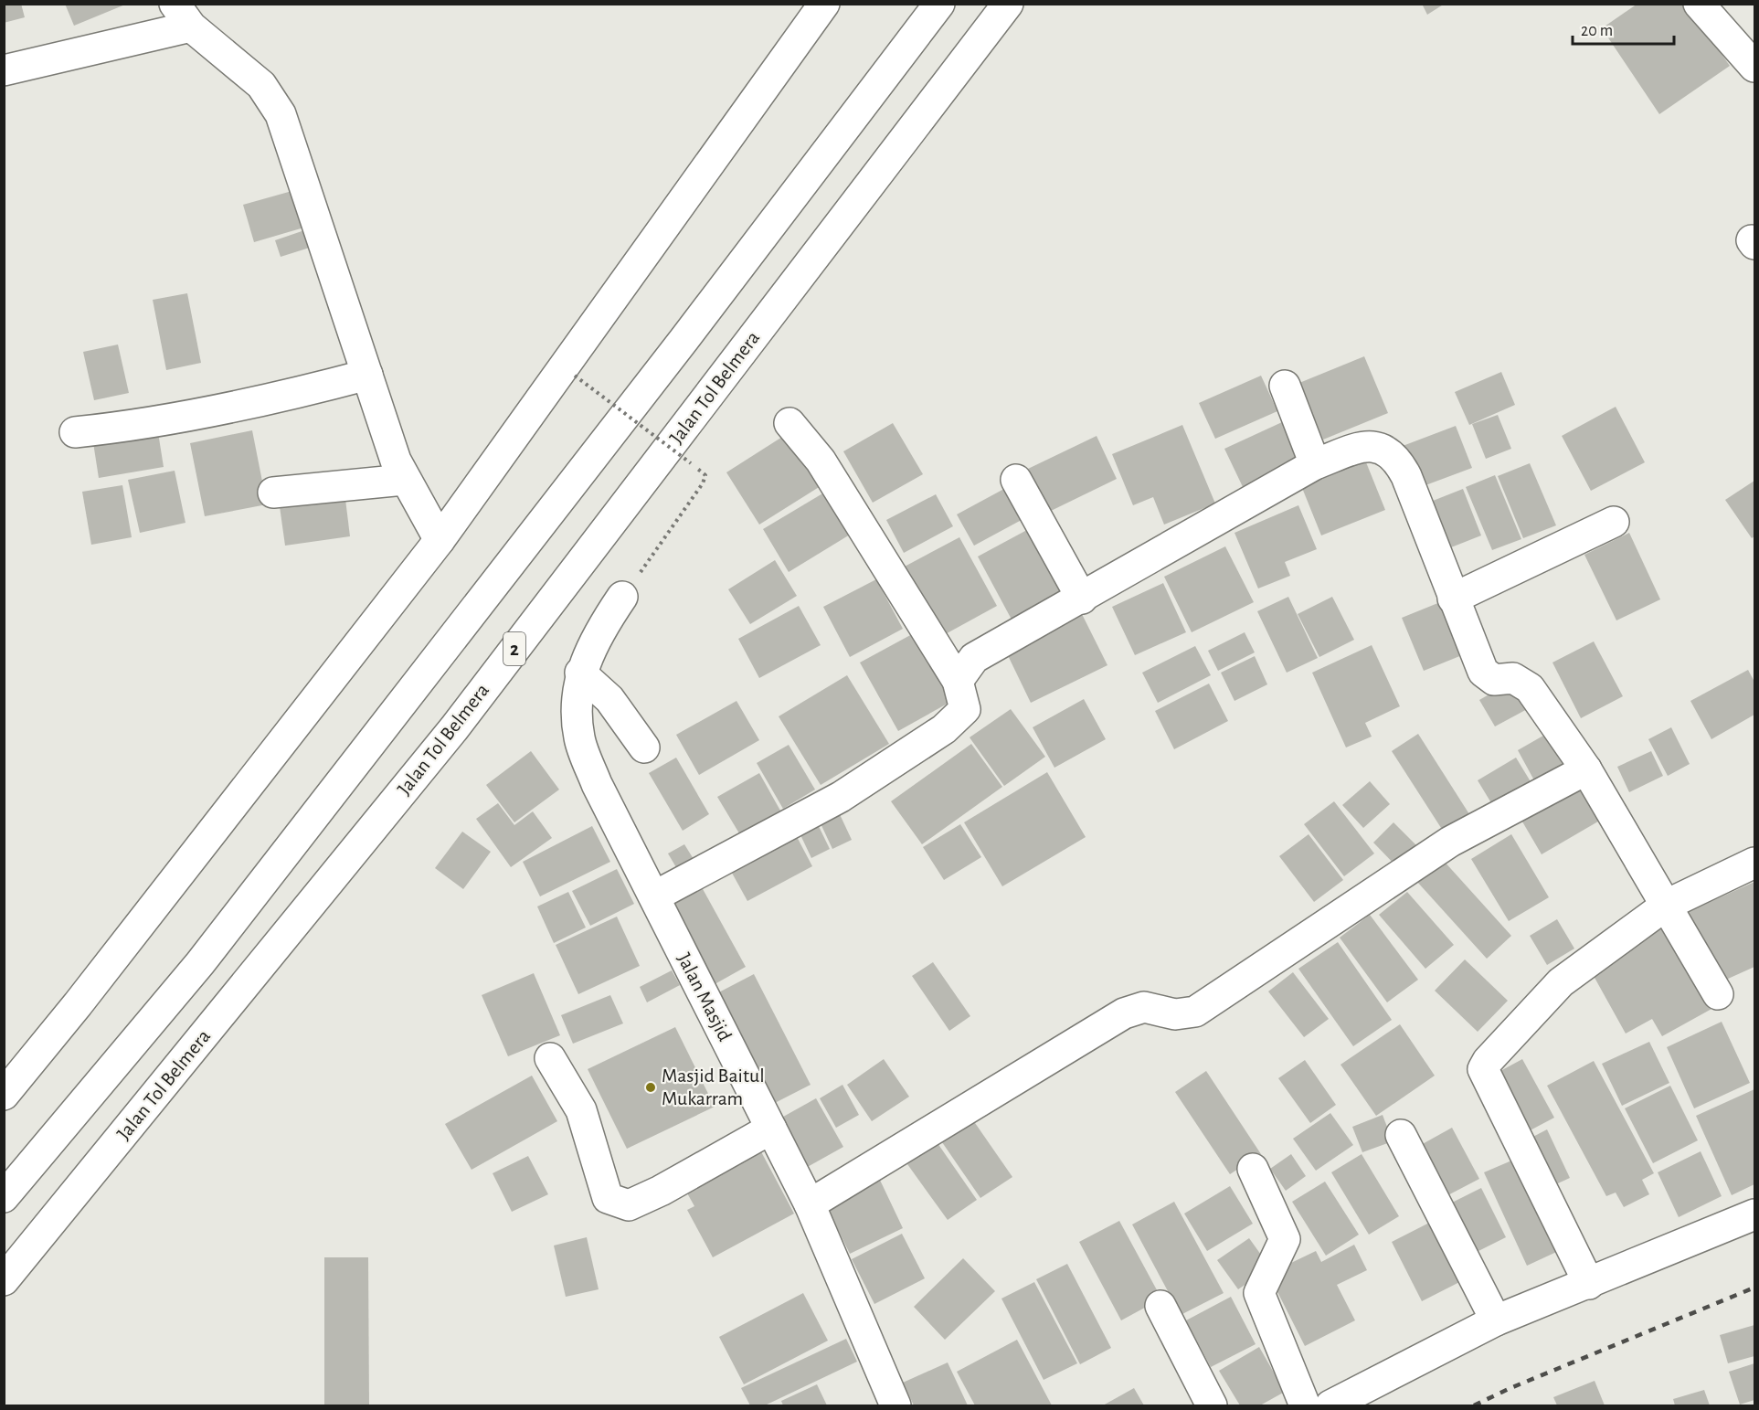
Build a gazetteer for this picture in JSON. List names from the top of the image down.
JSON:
{
  "streets": {
    "main road": ["Jalan Tol Belmera", "2", "Jalan Masjid"]
  },
  "places": ["Masjid Baitul Mukarram"],
  "scale_bar": "20 m"
}
